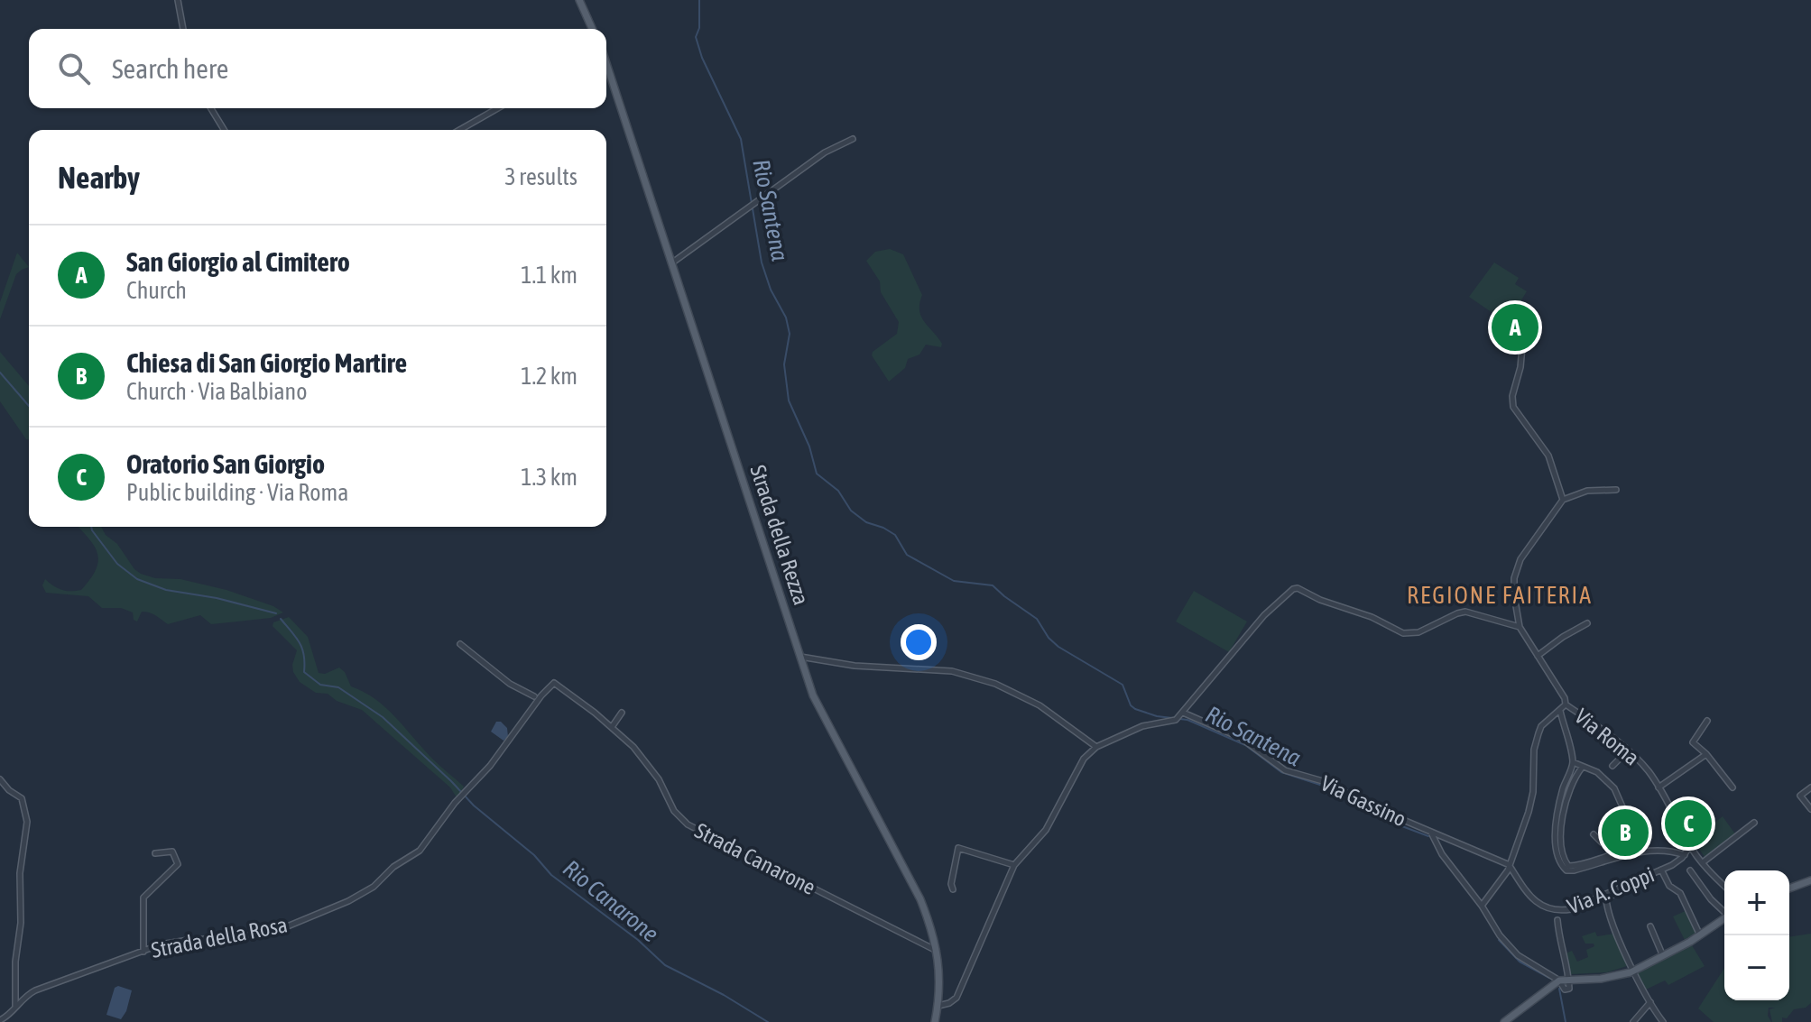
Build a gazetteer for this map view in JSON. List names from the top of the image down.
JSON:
{
  "streets": {
    "main road": ["Strada della Rezza"],
    "street": [
      "Via Roma",
      "Via Gassino",
      "Strada Canarone",
      "Via A. Coppi",
      "Strada della Rosa"
    ]
  },
  "crossings": [
    ["Strada della Rezza", "Strada Canarone"],
    ["Via Gassino", "Via A. Coppi"],
    ["Strada Canarone", "Strada della Rosa"]
  ],
  "districts": ["REGIONE FAITERIA"],
  "water": ["Rio Santena", "Rio Canarone"],
  "page": {
    "search": "Search here",
    "heading": ["Nearby", "3 results"],
    "list": [
      {
        "mark": "A",
        "name": "San Giorgio al Cimitero",
        "note": "Church",
        "value": "1.1 km"
      },
      {
        "mark": "B",
        "name": "Chiesa di San Giorgio Martire",
        "note": "Church · Via Balbiano",
        "value": "1.2 km"
      },
      {
        "mark": "C",
        "name": "Oratorio San Giorgio",
        "note": "Public building · Via Roma",
        "value": "1.3 km"
      }
    ],
    "pins": ["A", "C", "B"],
    "map_buttons": ["+", "−"]
  }
}
